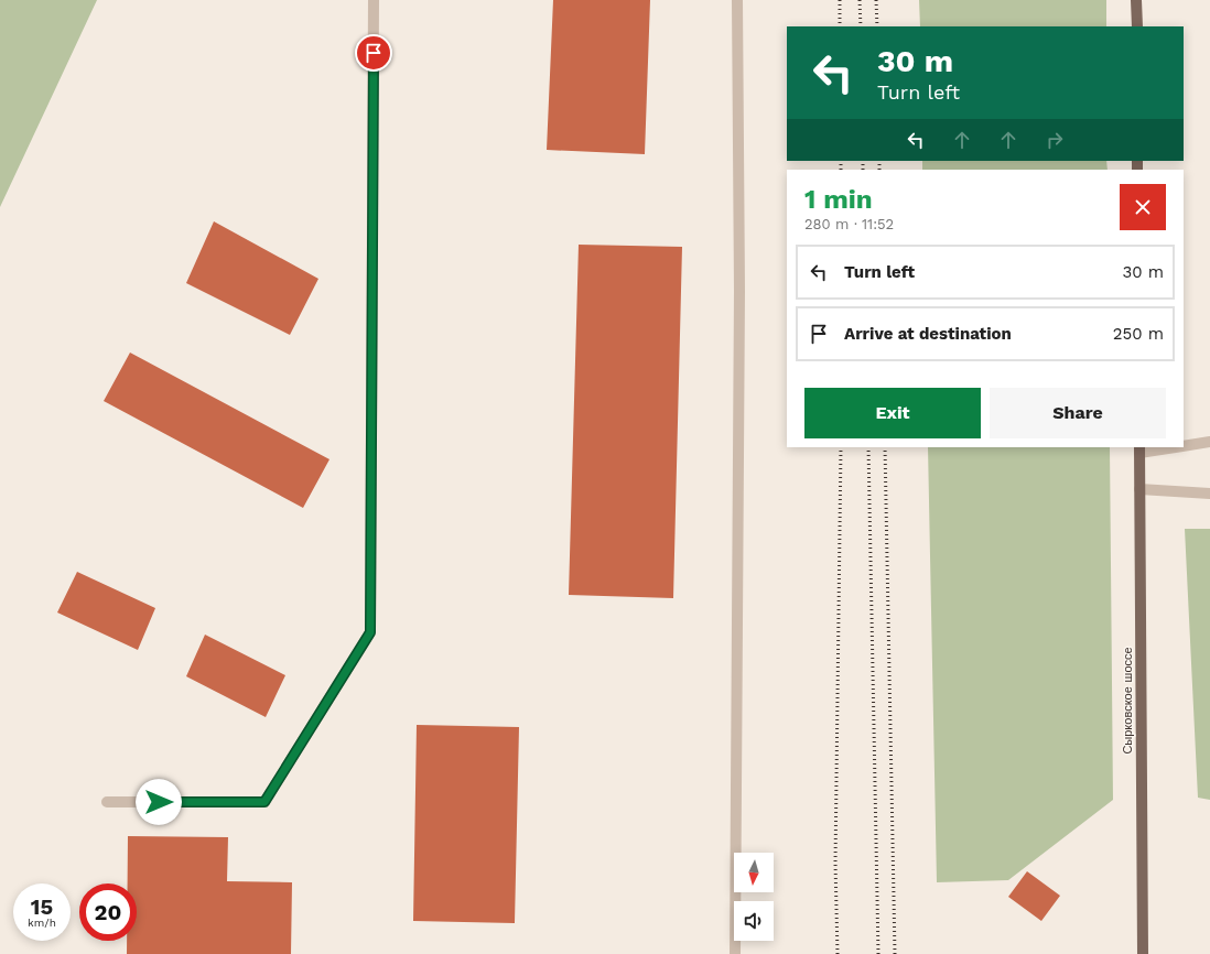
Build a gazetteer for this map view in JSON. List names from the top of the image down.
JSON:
{
  "streets": {
    "main road": ["Сырковское шоссе"]
  },
  "north": "bottom",
  "page": {
    "turn": ["30 m", "Turn left"],
    "heading": ["1 min", "280 m · 11:52"],
    "list": [
      {
        "name": "Turn left",
        "value": "30 m"
      },
      {
        "name": "Arrive at destination",
        "value": "250 m"
      }
    ],
    "buttons": ["Exit", "Share"],
    "speed": "15 km/h",
    "limit": "20"
  }
}
